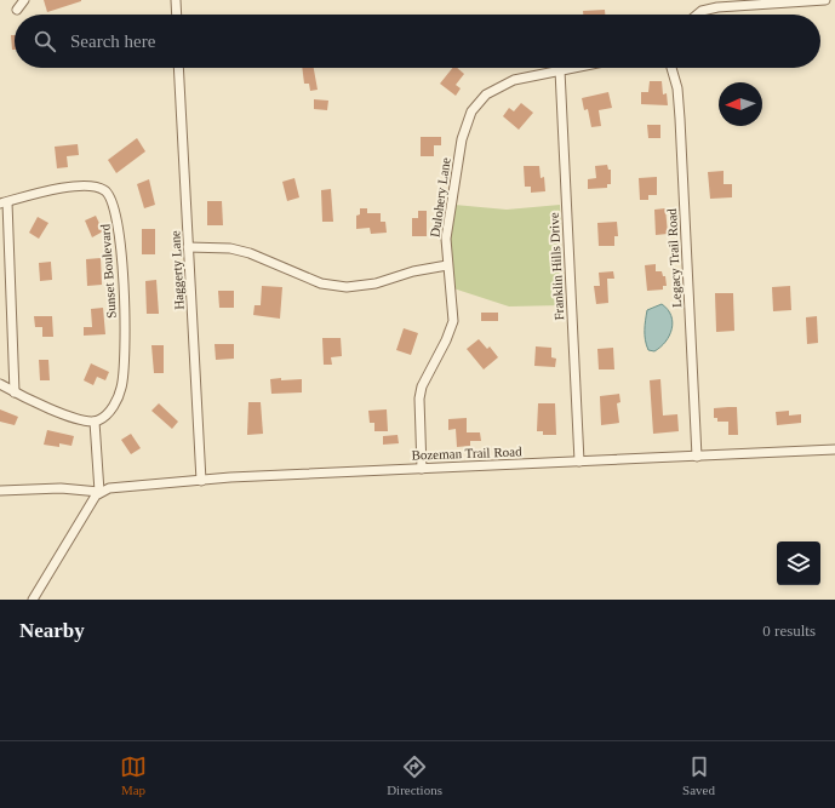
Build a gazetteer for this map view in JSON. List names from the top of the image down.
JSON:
{
  "streets": {
    "street": [
      "Dulohery Lane",
      "Legacy Trail Road",
      "Franklin Hills Drive",
      "Haggerty Lane",
      "Sunset Boulevard",
      "Bozeman Trail Road"
    ]
  },
  "crossings": [
    ["Dulohery Lane", "Franklin Hills Drive"],
    ["Dulohery Lane", "Bozeman Trail Road"],
    ["Legacy Trail Road", "Bozeman Trail Road"],
    ["Franklin Hills Drive", "Bozeman Trail Road"],
    ["Haggerty Lane", "Bozeman Trail Road"]
  ],
  "north": "left",
  "page": {
    "search": "Search here",
    "heading": ["Nearby", "0 results"],
    "nav": ["Map", "Directions", "Saved"]
  }
}
